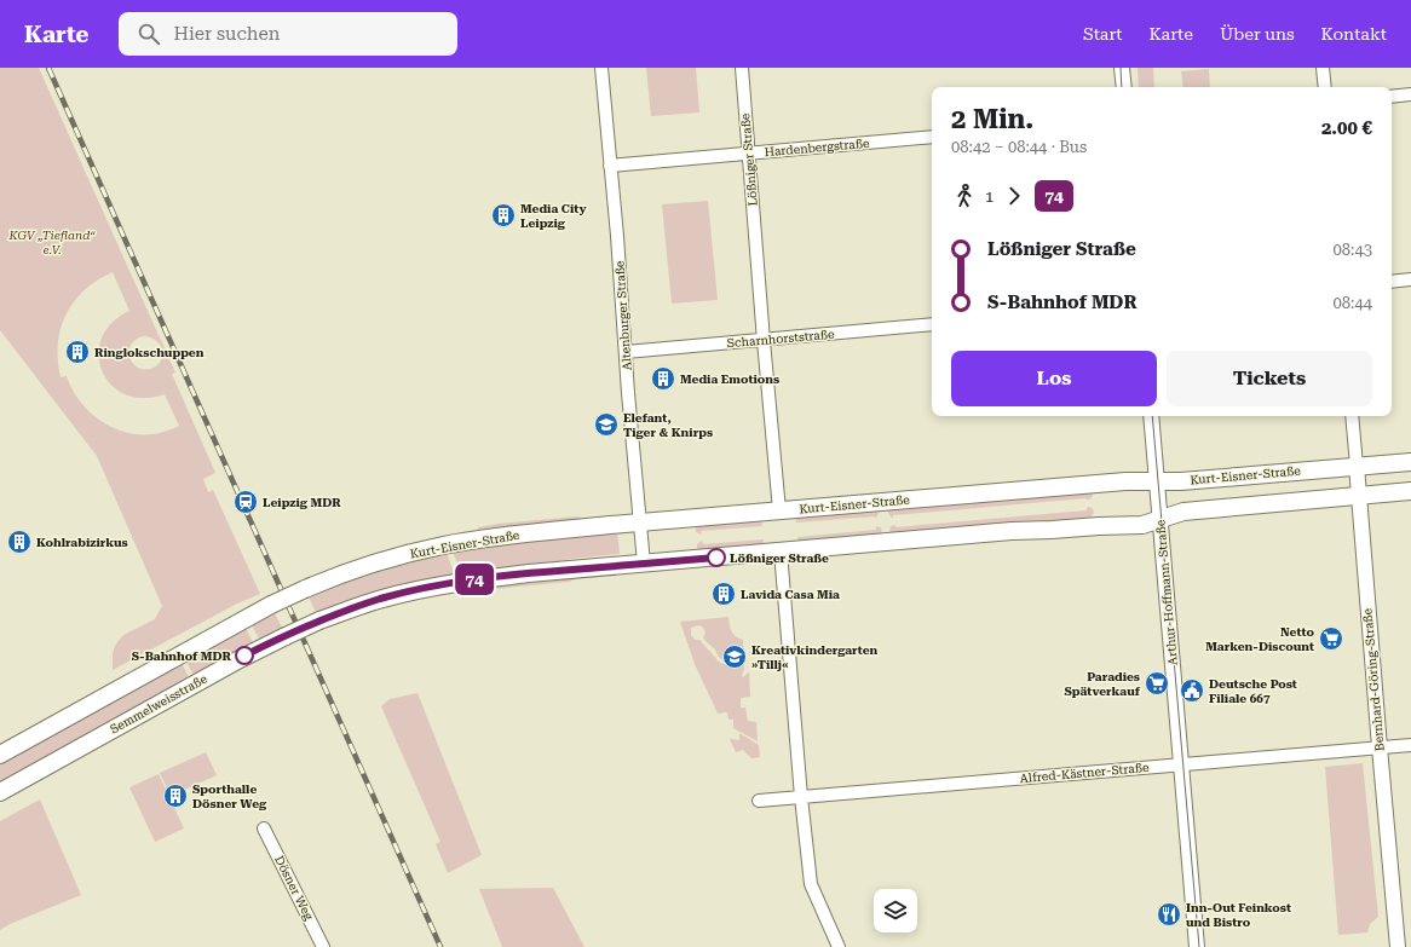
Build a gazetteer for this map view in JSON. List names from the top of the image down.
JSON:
{
  "streets": {
    "main road": ["Kurt-Eisner-Straße", "Semmelweisstraße"],
    "street": [
      "Hardenbergstraße",
      "Lößniger Straße",
      "Altenburger Straße",
      "Scharnhorststraße",
      "Arthur-Hoffmann-Straße",
      "Bernhard-Göring-Straße",
      "Alfred-Kästner-Straße",
      "Dösner Weg"
    ]
  },
  "crossings": [
    ["Hardenbergstraße", "Lößniger Straße"],
    ["Hardenbergstraße", "Altenburger Straße"],
    ["Lößniger Straße", "Scharnhorststraße"],
    ["Lößniger Straße", "Kurt-Eisner-Straße"],
    ["Altenburger Straße", "Scharnhorststraße"],
    ["Altenburger Straße", "Kurt-Eisner-Straße"],
    ["Altenburger Straße", "Semmelweisstraße"],
    ["Kurt-Eisner-Straße", "Arthur-Hoffmann-Straße"],
    ["Kurt-Eisner-Straße", "Bernhard-Göring-Straße"],
    ["Arthur-Hoffmann-Straße", "Alfred-Kästner-Straße"],
    ["Bernhard-Göring-Straße", "Alfred-Kästner-Straße"]
  ],
  "parks": ["KGV „Tiefland“ e.V."],
  "places": {
    "building": [
      "Media City Leipzig",
      "Ringlokschuppen",
      "Media Emotions",
      "Kohlrabizirkus",
      "Lavida Casa Mia",
      "Sporthalle Dösner Weg"
    ],
    "school or university": ["Elefant, Tiger & Knirps", "Kreativkindergarten »Tillj«"],
    "station": ["Leipzig MDR"],
    "other": ["Lößniger Straße", "S-Bahnhof MDR"],
    "supermarket": ["Netto Marken-Discount", "Paradies Spätverkauf"],
    "public building": ["Deutsche Post Filiale 667"],
    "restaurant": ["Inn-Out Feinkost und Bistro"]
  },
  "lines": ["bus line 74"],
  "page": {
    "header": "Karte",
    "search": "Hier suchen",
    "nav": [
      "Start",
      "Karte",
      "Über uns",
      "Kontakt"
    ],
    "on_map": "74",
    "heading": ["2 Min.", "08:42 – 08:44 · Bus", "2.00 €"],
    "legs": ["1", "74"],
    "list": [
      {
        "name": "Lößniger Straße",
        "value": "08:43"
      },
      {
        "name": "S-Bahnhof MDR",
        "value": "08:44"
      }
    ],
    "buttons": ["Los", "Tickets"]
  }
}
